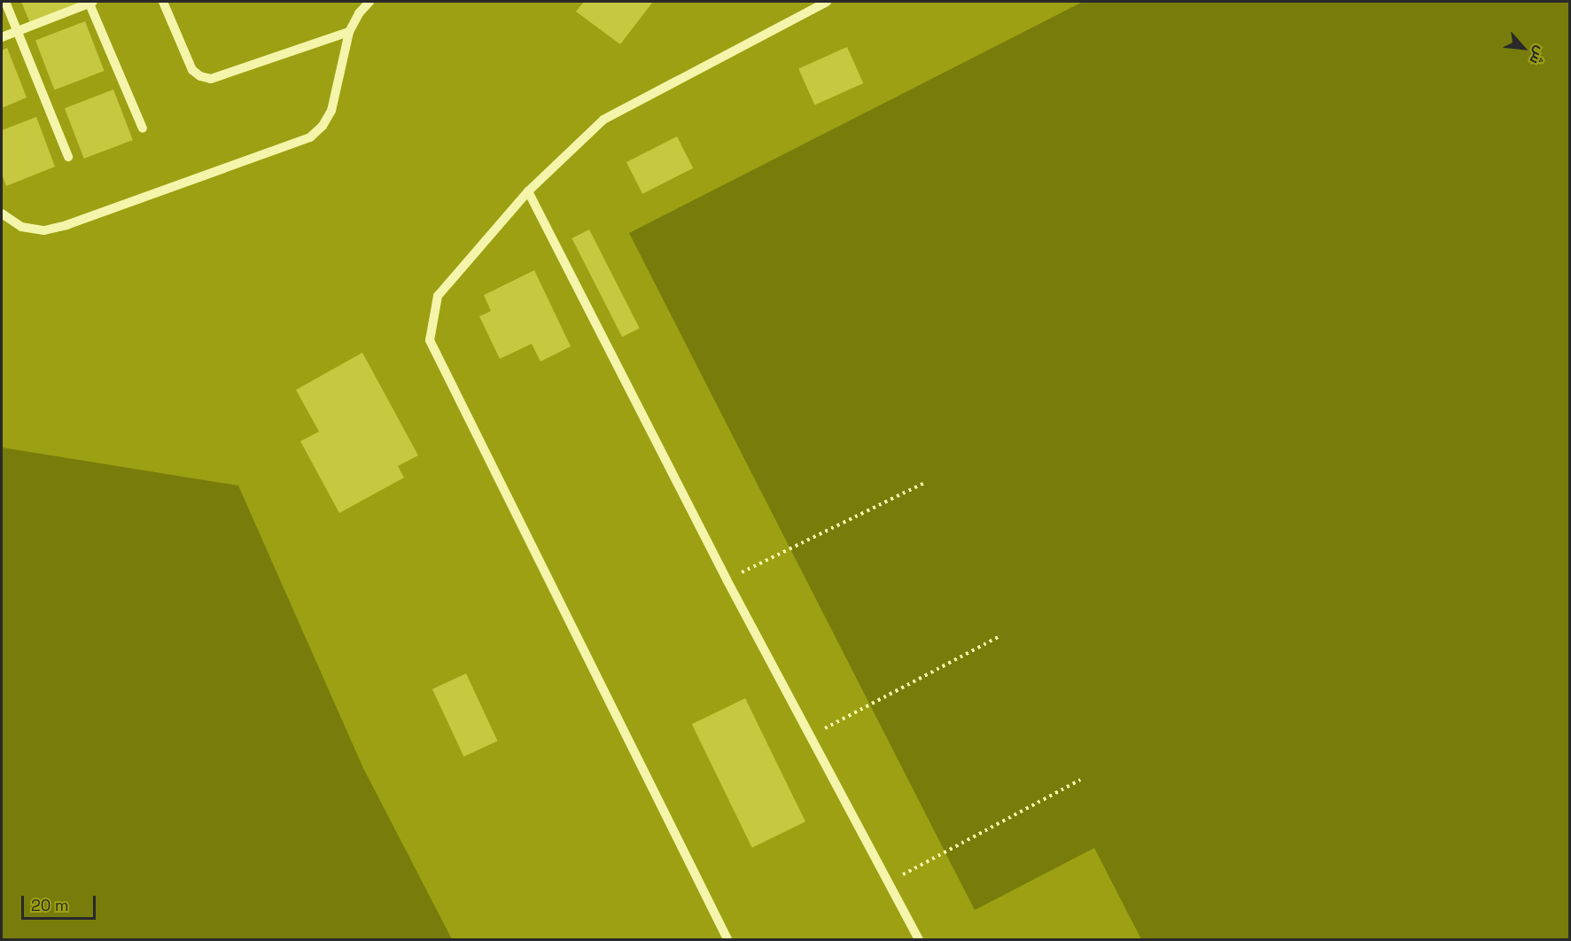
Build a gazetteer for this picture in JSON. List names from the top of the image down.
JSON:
{
  "scale_bar": "20 m",
  "north": "bottom right"
}
